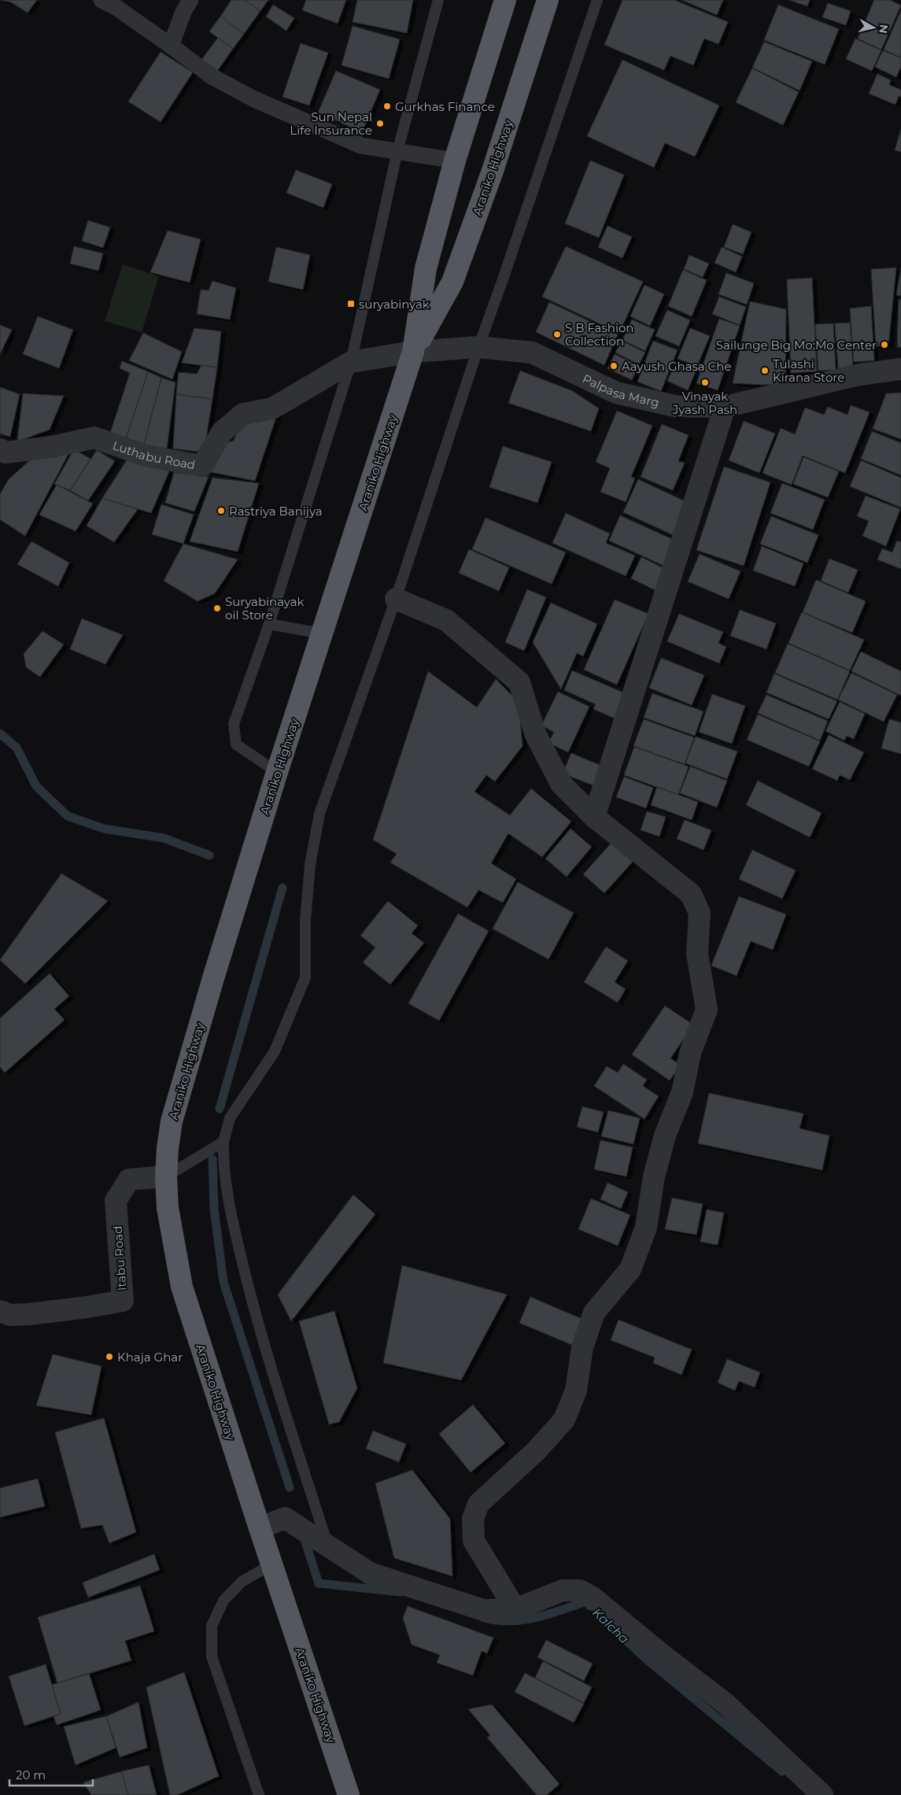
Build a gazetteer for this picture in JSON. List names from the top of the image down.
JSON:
{
  "streets": {
    "highway": ["Araniko Highway"],
    "street": ["Palpasa Marg", "Luthabu Road", "Itabu Road"]
  },
  "crossings": [
    ["Araniko Highway", "Palpasa Marg"],
    ["Araniko Highway", "Luthabu Road"],
    ["Araniko Highway", "Itabu Road"],
    ["Palpasa Marg", "Luthabu Road"]
  ],
  "water": ["Kalcha"],
  "places": {
    "other": [
      "Gurkhas Finance",
      "Sun Nepal Life Insurance",
      "S B Fashion Collection",
      "Sailunge Big Mo:Mo Center",
      "Aayush Ghasa Che",
      "Tulashi Kirana Store",
      "Vinayak Jyash Pash",
      "Rastriya Banijya",
      "Suryabinayak oil Store",
      "Khaja Ghar"
    ],
    "transit": ["suryabinyak"]
  },
  "scale_bar": "20 m",
  "north": "right"
}
